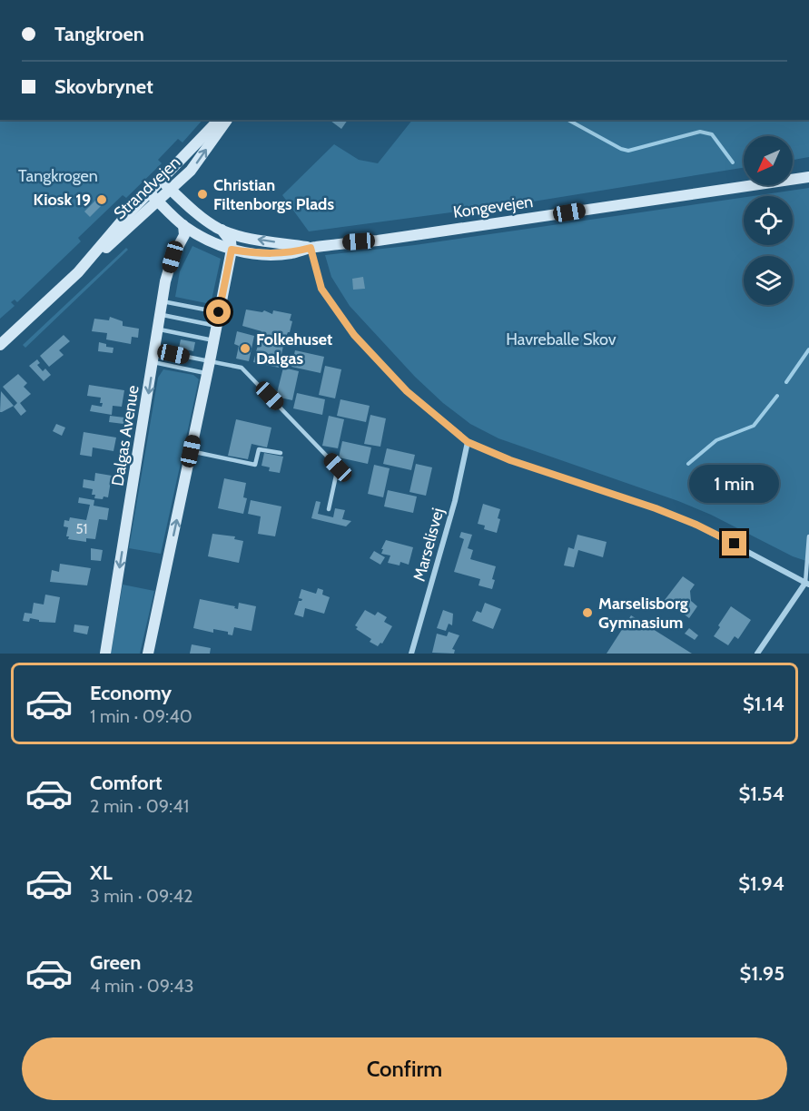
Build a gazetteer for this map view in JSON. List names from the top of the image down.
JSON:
{
  "streets": {
    "street": [
      "Strandvejen",
      "Kongevejen",
      "Dalgas Avenue",
      "Marselisvej"
    ]
  },
  "parks": ["Tangkrogen", "Havreballe Skov"],
  "places": [
    "Christian Filtenborgs Plads",
    "Kiosk 19",
    "Folkehuset Dalgas",
    "Marselisborg Gymnasium"
  ],
  "house_numbers": ["51"],
  "north": "bottom left",
  "page": {
    "banner": ["Tangkroen", "Skovbrynet"],
    "bubble": "1 min",
    "list": [
      {
        "name": "Economy",
        "note": "1 min · 09:40",
        "value": "$1.14"
      },
      {
        "name": "Comfort",
        "note": "2 min · 09:41",
        "value": "$1.54"
      },
      {
        "name": "XL",
        "note": "3 min · 09:42",
        "value": "$1.94"
      },
      {
        "name": "Green",
        "note": "4 min · 09:43",
        "value": "$1.95"
      }
    ],
    "buttons": "Confirm"
  }
}
